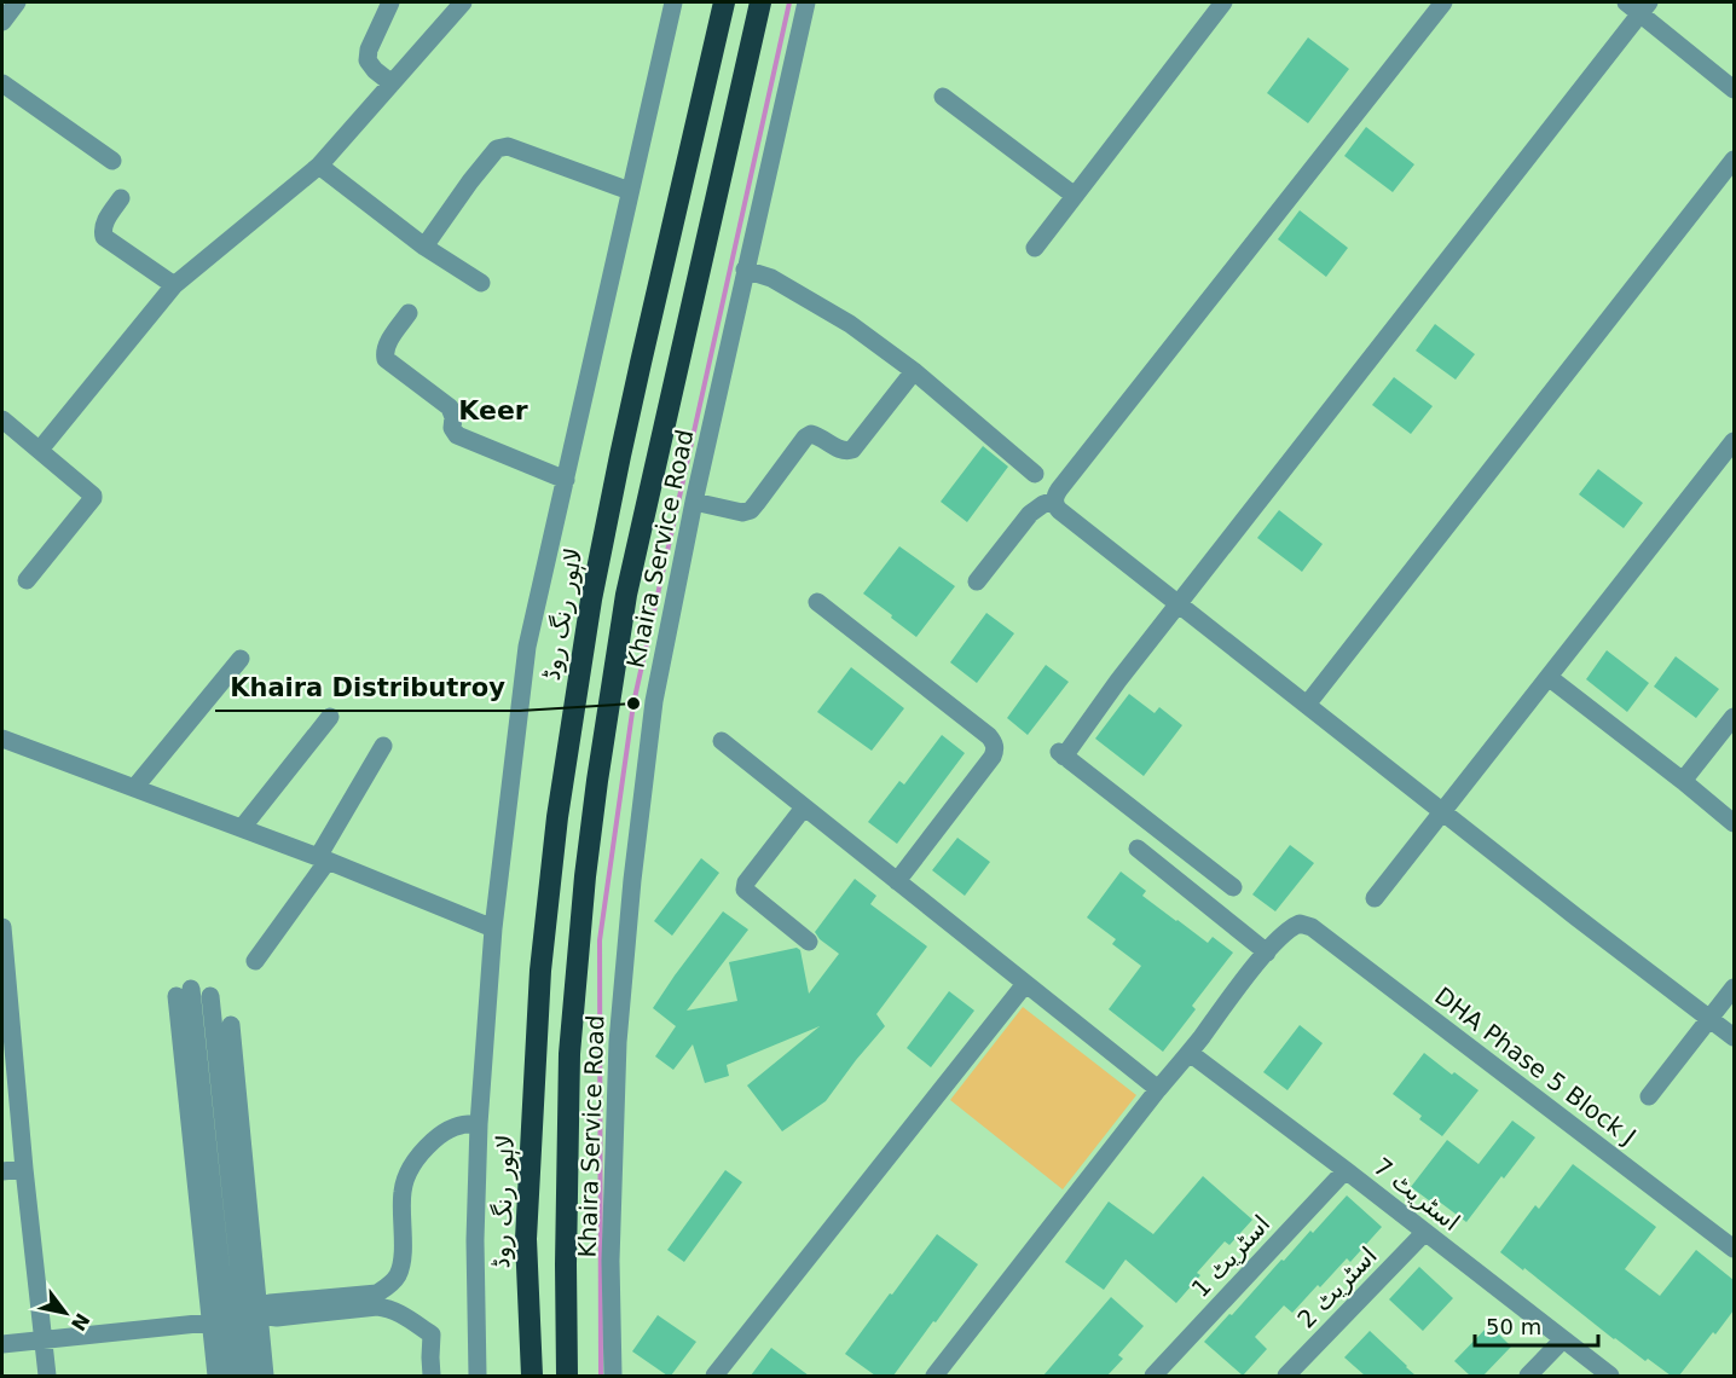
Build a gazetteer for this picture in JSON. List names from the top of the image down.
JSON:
{
  "streets": {
    "highway": ["لاہور رنگ روڈ"],
    "street": [
      "Khaira Service Road",
      "DHA Phase 5 Block J",
      "اسٹریٹ 7",
      "اسٹریٹ 1",
      "اسٹریٹ 2"
    ]
  },
  "crossings": [
    ["اسٹریٹ 7", "اسٹریٹ 1"],
    ["اسٹریٹ 7", "اسٹریٹ 2"]
  ],
  "districts": ["Keer"],
  "places": ["Khaira Distributroy"],
  "scale_bar": "50 m",
  "north": "bottom right"
}
